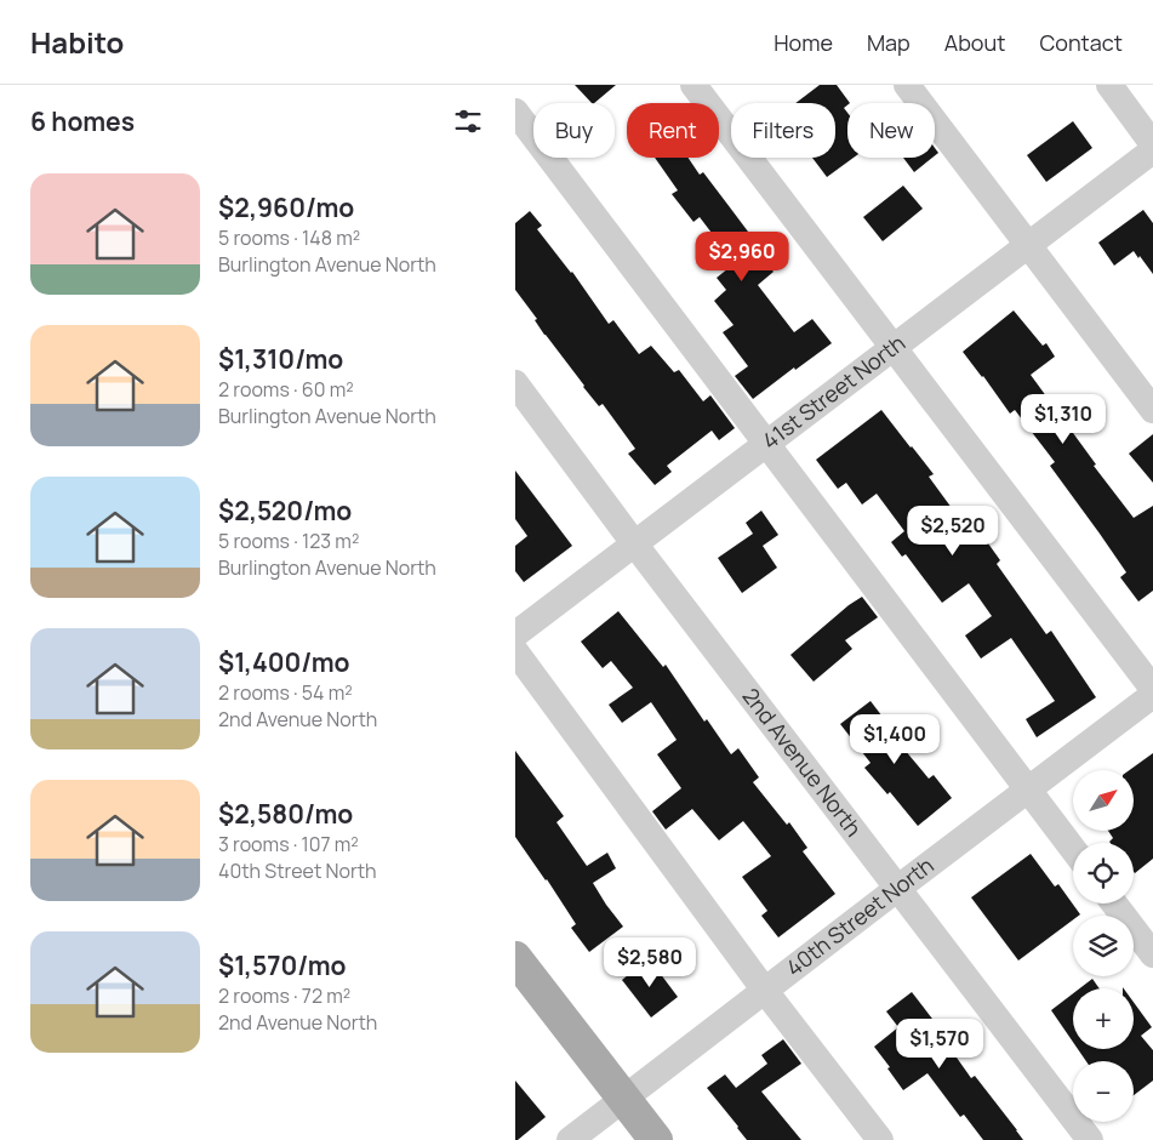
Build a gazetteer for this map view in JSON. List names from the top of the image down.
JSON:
{
  "streets": {
    "street": ["41st Street North", "2nd Avenue North", "40th Street North"]
  },
  "crossings": [
    ["41st Street North", "2nd Avenue North"],
    ["2nd Avenue North", "40th Street North"]
  ],
  "north": "top right",
  "page": {
    "header": "Habito",
    "nav": [
      "Home",
      "Map",
      "About",
      "Contact"
    ],
    "heading": "6 homes",
    "chip": [
      "Buy",
      "Rent",
      "Filters",
      "New"
    ],
    "list": [
      {
        "name": "$2,960/mo",
        "note": "5 rooms · 148 m² · Burlington Avenue North"
      },
      {
        "name": "$1,310/mo",
        "note": "2 rooms · 60 m² · Burlington Avenue North"
      },
      {
        "name": "$2,520/mo",
        "note": "5 rooms · 123 m² · Burlington Avenue North"
      },
      {
        "name": "$1,400/mo",
        "note": "2 rooms · 54 m² · 2nd Avenue North"
      },
      {
        "name": "$2,580/mo",
        "note": "3 rooms · 107 m² · 40th Street North"
      },
      {
        "name": "$1,570/mo",
        "note": "2 rooms · 72 m² · 2nd Avenue North"
      }
    ],
    "price": [
      "$2,960",
      "$1,310",
      "$2,520",
      "$1,400",
      "$2,580",
      "$1,570"
    ],
    "map_buttons": ["+", "−"]
  }
}
